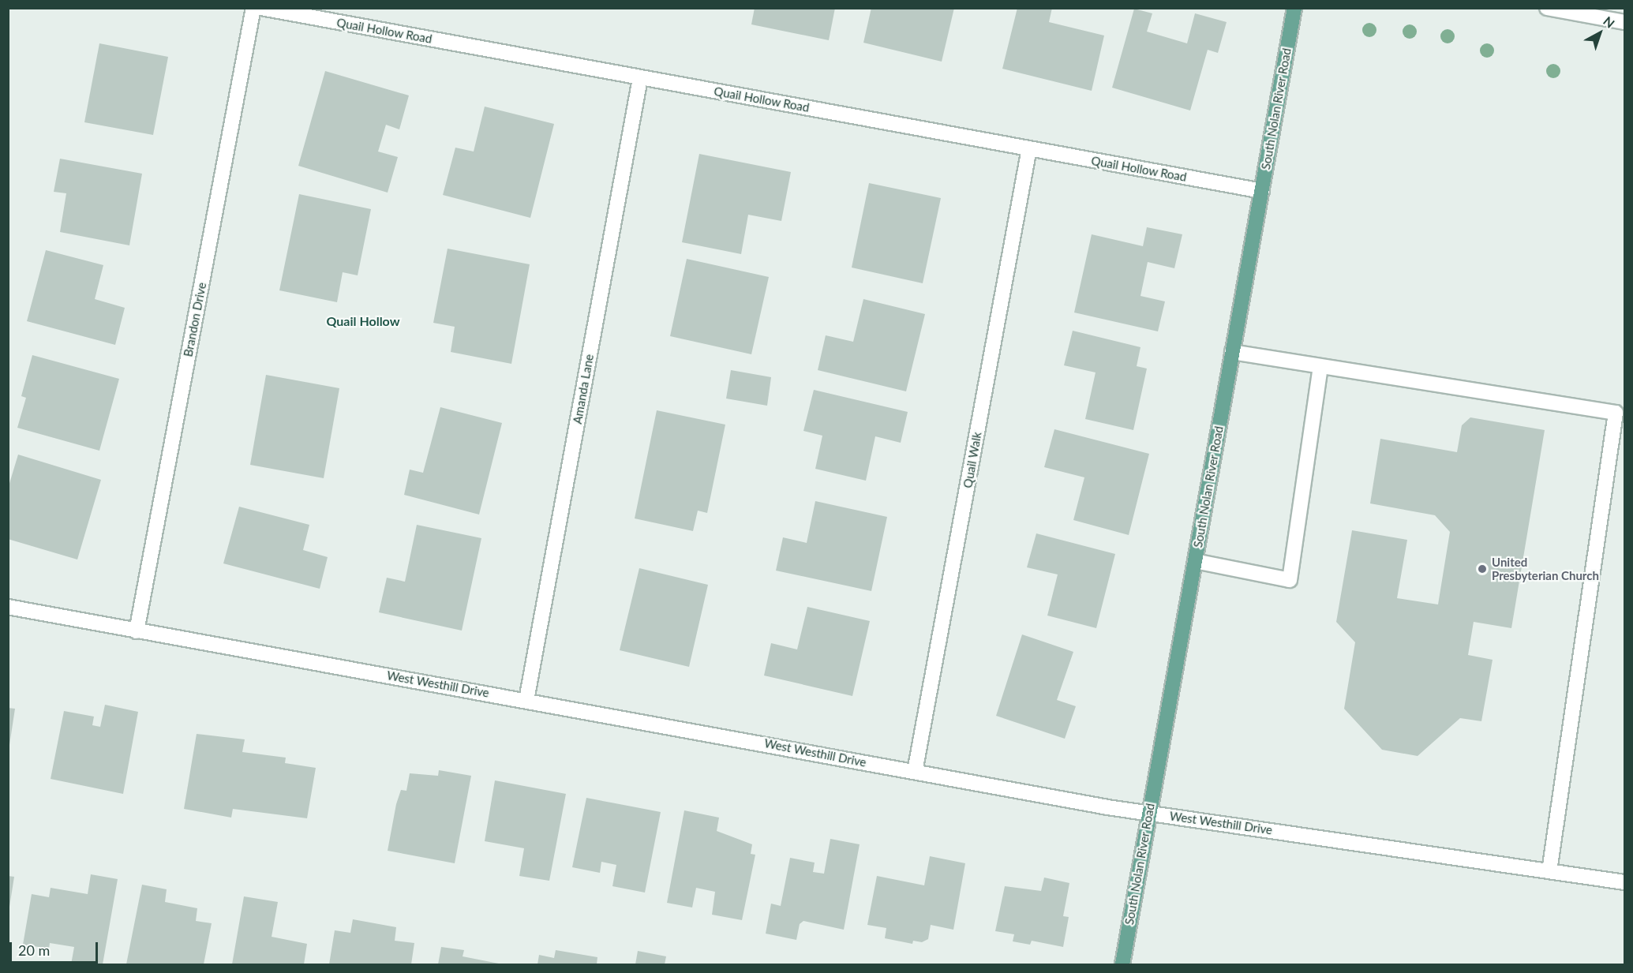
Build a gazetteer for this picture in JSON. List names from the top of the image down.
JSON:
{
  "streets": {
    "main road": ["South Nolan River Road"],
    "street": [
      "Quail Hollow Road",
      "Brandon Drive",
      "Amanda Lane",
      "Quail Walk",
      "West Westhill Drive"
    ]
  },
  "crossings": [
    ["Quail Hollow Road", "South Nolan River Road"],
    ["Quail Hollow Road", "Amanda Lane"],
    ["Quail Hollow Road", "Quail Walk"],
    ["South Nolan River Road", "West Westhill Drive"],
    ["Brandon Drive", "West Westhill Drive"],
    ["Amanda Lane", "West Westhill Drive"],
    ["Quail Walk", "West Westhill Drive"]
  ],
  "districts": ["Quail Hollow"],
  "places": ["United Presbyterian Church"],
  "scale_bar": "20 m",
  "north": "top right"
}
